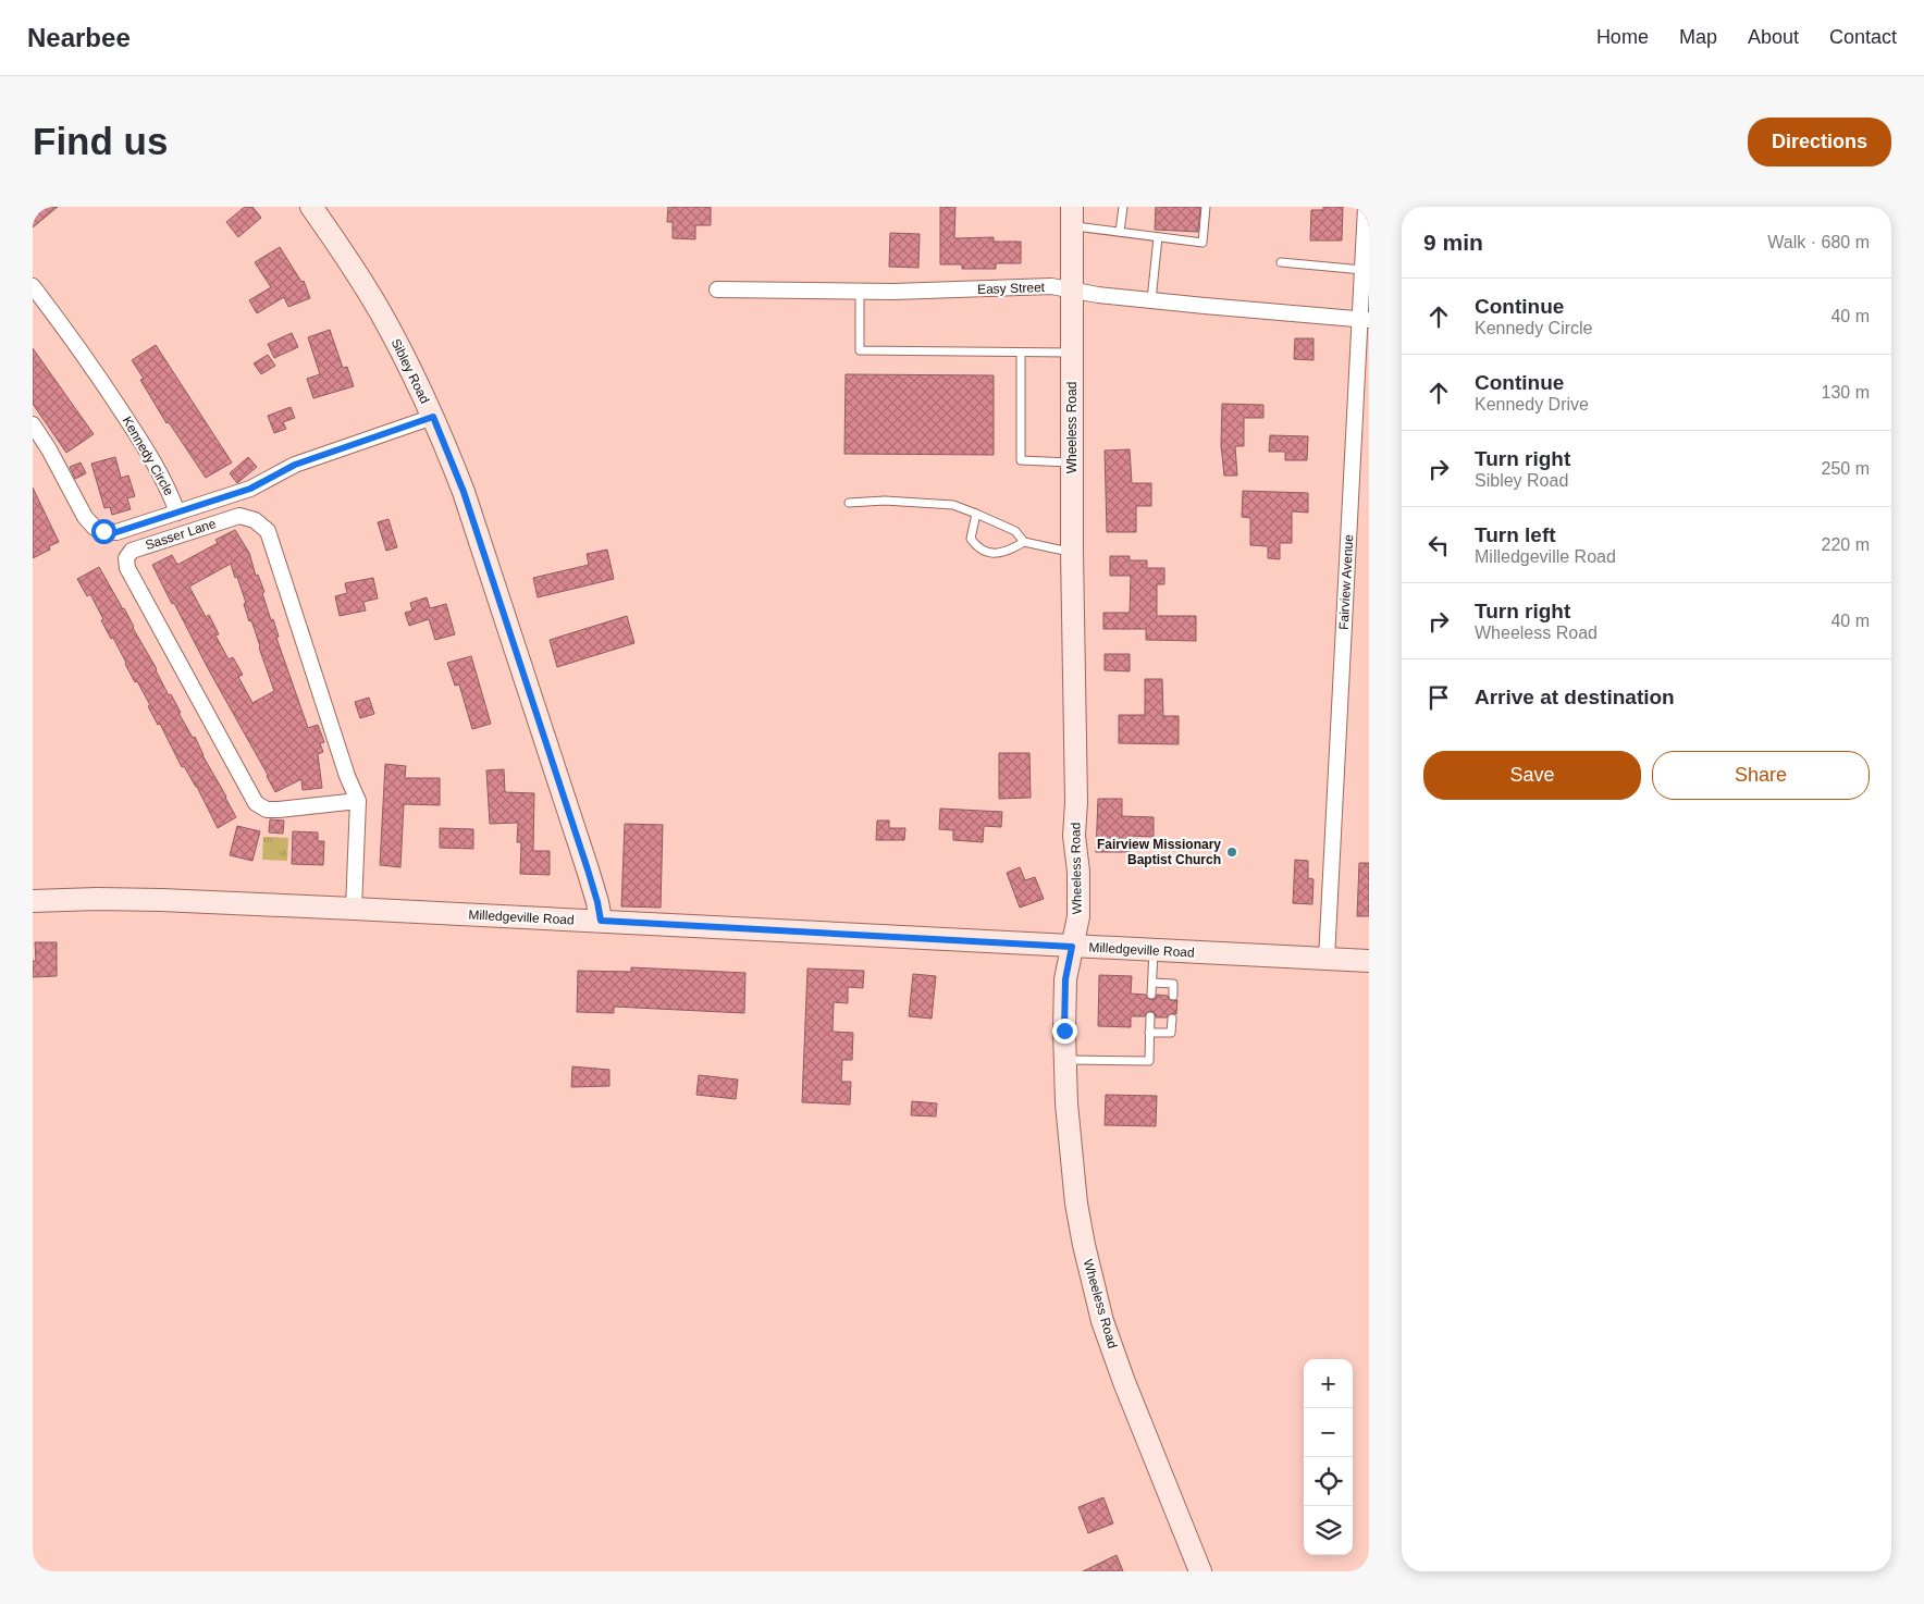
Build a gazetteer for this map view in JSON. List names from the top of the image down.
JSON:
{
  "streets": {
    "street": [
      "Easy Street",
      "Sibley Road",
      "Wheeless Road",
      "Kennedy Circle",
      "Sasser Lane",
      "Fairview Avenue",
      "Milledgeville Road"
    ]
  },
  "crossings": [
    ["Easy Street", "Wheeless Road"],
    ["Easy Street", "Fairview Avenue"],
    ["Sibley Road", "Milledgeville Road"],
    ["Wheeless Road", "Milledgeville Road"],
    ["Sasser Lane", "Milledgeville Road"],
    ["Fairview Avenue", "Milledgeville Road"]
  ],
  "places": ["Fairview Missionary Baptist Church"],
  "page": {
    "header": "Nearbee",
    "nav": [
      "Home",
      "Map",
      "About",
      "Contact"
    ],
    "buttons": [
      "Directions",
      ["Save", "Share"]
    ],
    "title": "Find us",
    "heading": ["9 min", "Walk · 680 m"],
    "list": [
      ["Continue", "Kennedy Circle", "40 m"],
      ["Continue", "Kennedy Drive", "130 m"],
      ["Turn right", "Sibley Road", "250 m"],
      ["Turn left", "Milledgeville Road", "220 m"],
      ["Turn right", "Wheeless Road", "40 m"],
      "Arrive at destination"
    ],
    "map_buttons": ["+", "−"]
  }
}
